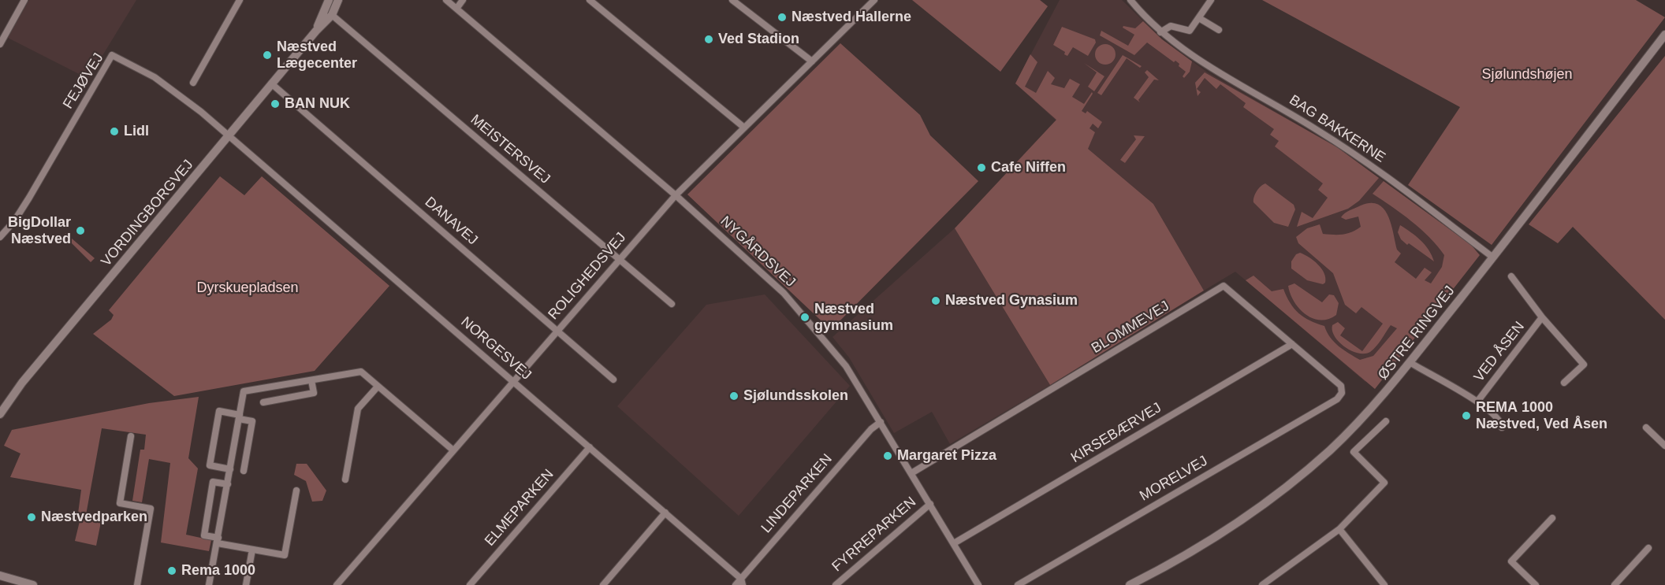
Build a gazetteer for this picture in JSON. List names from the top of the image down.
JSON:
{
  "streets": {
    "street": [
      "FEJØVEJ",
      "BAG BAKKERNE",
      "MEISTERSVEJ",
      "VORDINGBORGVEJ",
      "DANAVEJ",
      "NYGÅRDSVEJ",
      "ROLIGHEDSVEJ",
      "BLOMMEVEJ",
      "ØSTRE RINGVEJ",
      "NORGESVEJ",
      "VED ÅSEN",
      "KIRSEBÆRVEJ",
      "MORELVEJ",
      "LINDEPARKEN",
      "ELMEPARKEN",
      "FYRREPARKEN"
    ]
  },
  "crossings": [
    ["FEJØVEJ", "VORDINGBORGVEJ"],
    ["FEJØVEJ", "NORGESVEJ"],
    ["BAG BAKKERNE", "ØSTRE RINGVEJ"],
    ["MEISTERSVEJ", "VORDINGBORGVEJ"],
    ["MEISTERSVEJ", "ROLIGHEDSVEJ"],
    ["VORDINGBORGVEJ", "DANAVEJ"],
    ["VORDINGBORGVEJ", "NORGESVEJ"],
    ["DANAVEJ", "ROLIGHEDSVEJ"],
    ["NYGÅRDSVEJ", "ROLIGHEDSVEJ"],
    ["NYGÅRDSVEJ", "BLOMMEVEJ"],
    ["NYGÅRDSVEJ", "KIRSEBÆRVEJ"],
    ["NYGÅRDSVEJ", "LINDEPARKEN"],
    ["NYGÅRDSVEJ", "FYRREPARKEN"],
    ["ROLIGHEDSVEJ", "NORGESVEJ"],
    ["BLOMMEVEJ", "KIRSEBÆRVEJ"],
    ["BLOMMEVEJ", "MORELVEJ"],
    ["ØSTRE RINGVEJ", "VED ÅSEN"],
    ["NORGESVEJ", "LINDEPARKEN"],
    ["NORGESVEJ", "ELMEPARKEN"]
  ],
  "parks": ["Sjølundshøjen", "Dyrskuepladsen"],
  "places": [
    "Næstved Hallerne",
    "Ved Stadion",
    "Næstved Lægecenter",
    "BAN NUK",
    "Lidl",
    "Cafe Niffen",
    "BigDollar Næstved",
    "Næstved Gynasium",
    "Næstved gymnasium",
    "Sjølundsskolen",
    "REMA 1000 Næstved, Ved Åsen",
    "Margaret Pizza",
    "Næstvedparken",
    "Rema 1000"
  ]
}
